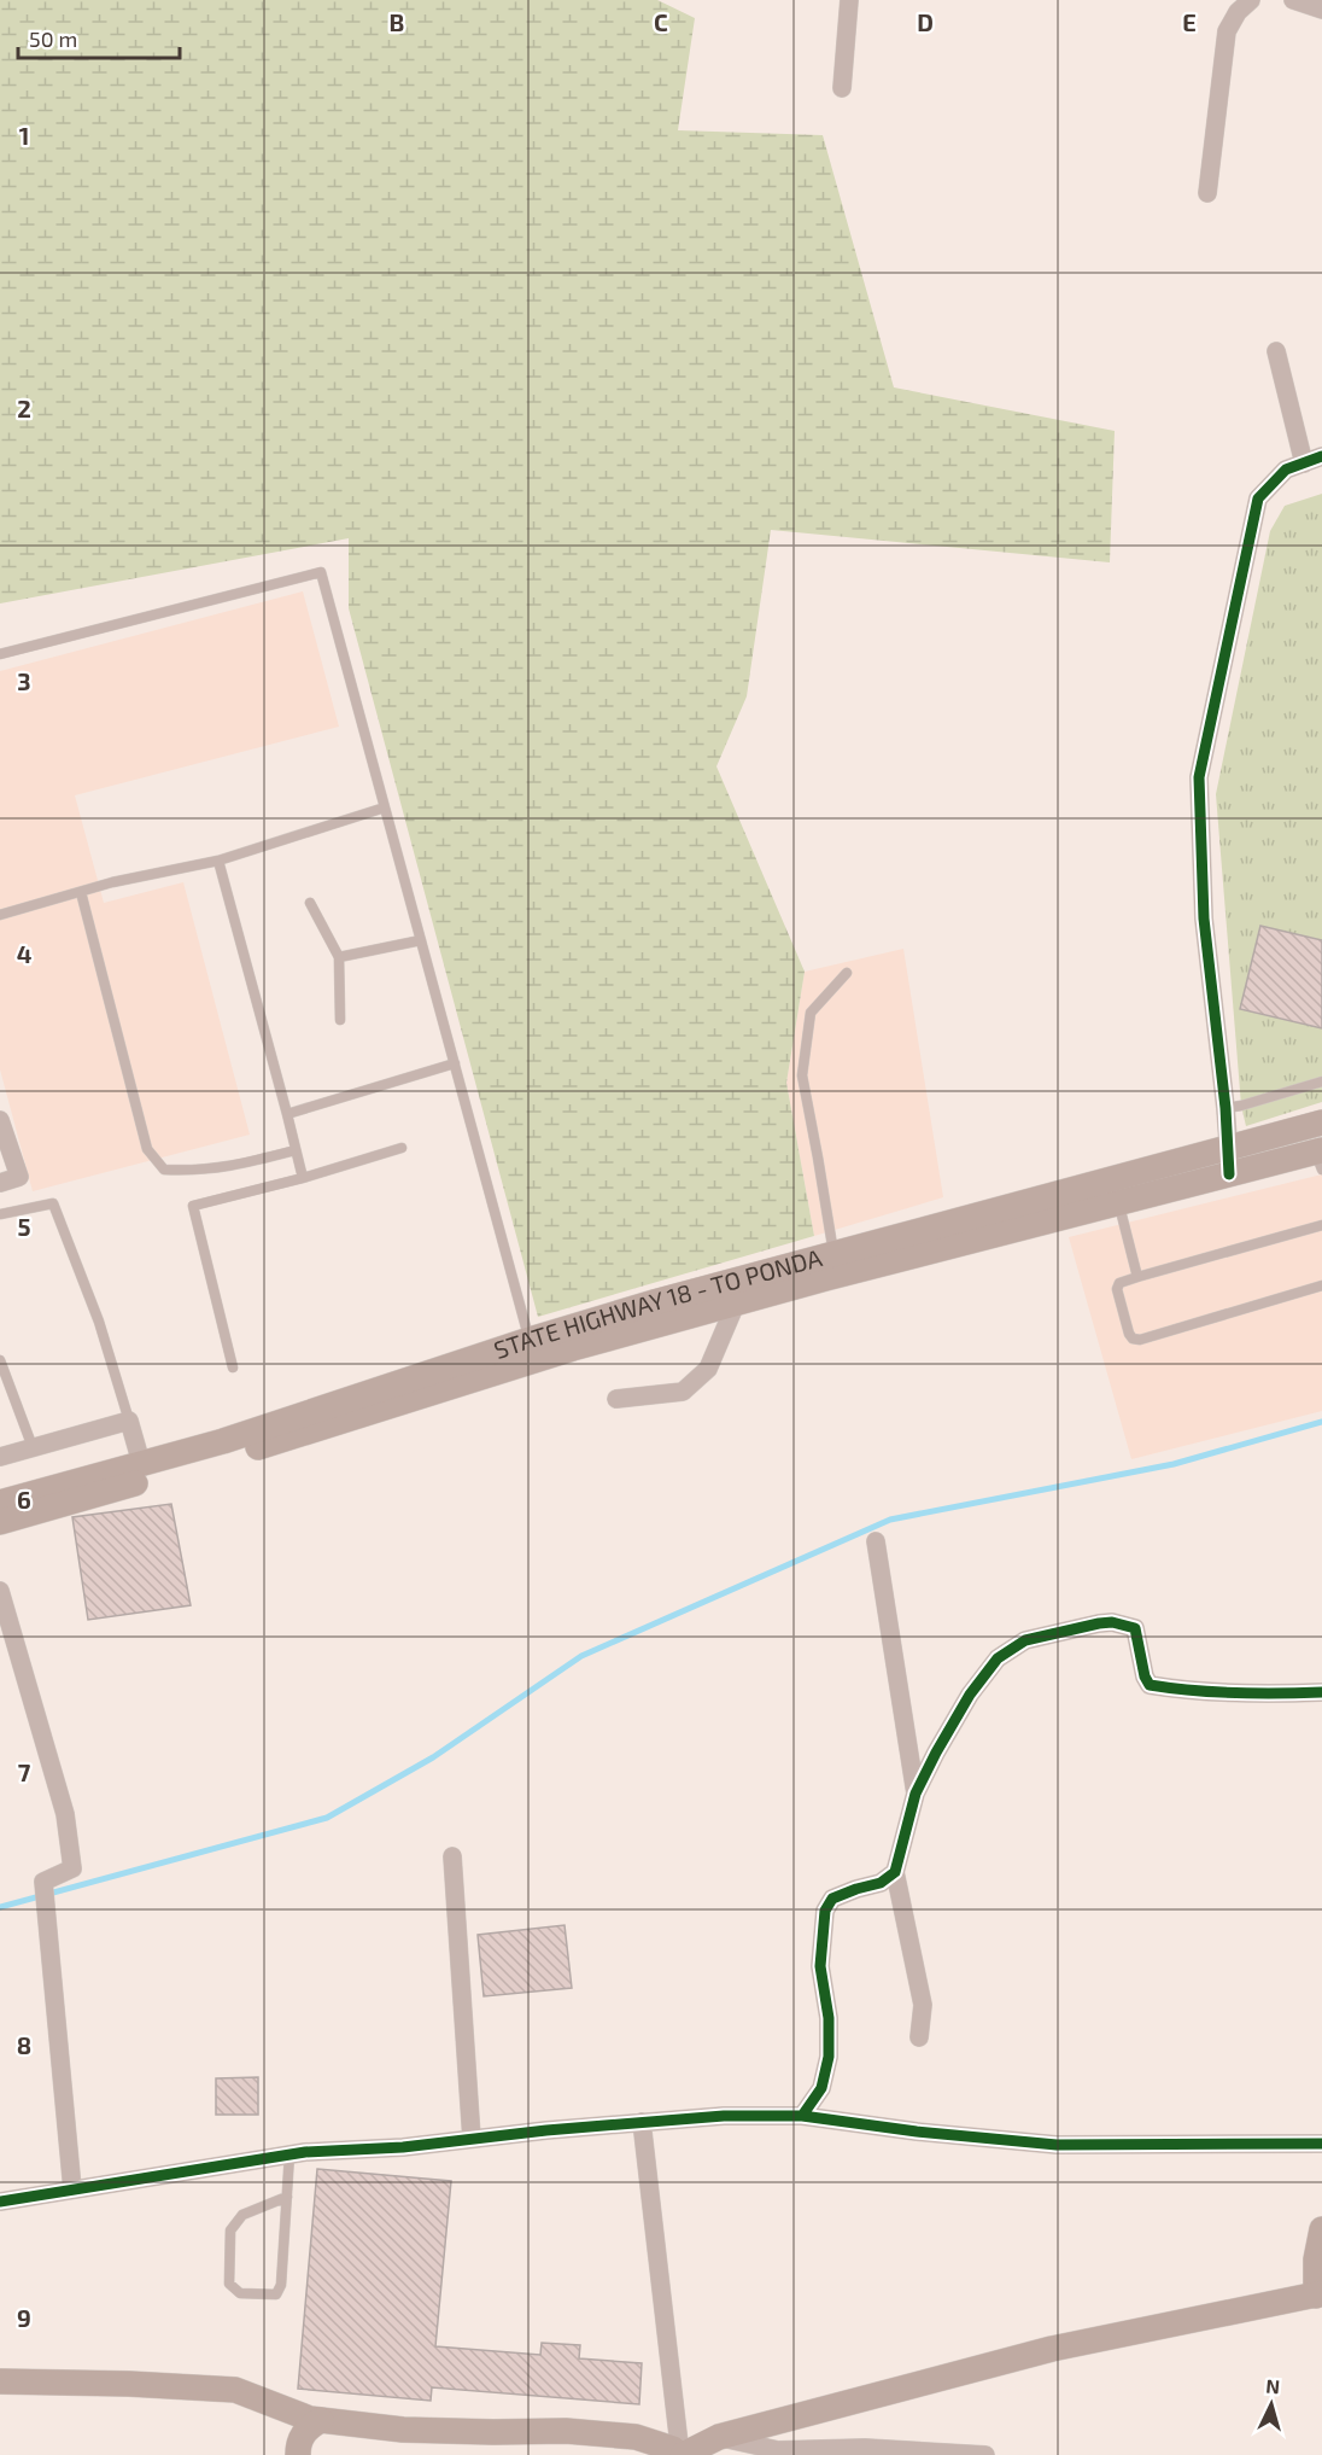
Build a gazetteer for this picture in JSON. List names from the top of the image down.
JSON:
{
  "streets": {
    "main road": ["STATE HIGHWAY 18 - TO PONDA"]
  },
  "scale_bar": "50 m",
  "north": "top",
  "grid": {
    "columns": [
      "B",
      "C",
      "D",
      "E"
    ],
    "rows": [
      "1",
      "2",
      "3",
      "4",
      "5",
      "6",
      "7",
      "8",
      "9"
    ]
  }
}
